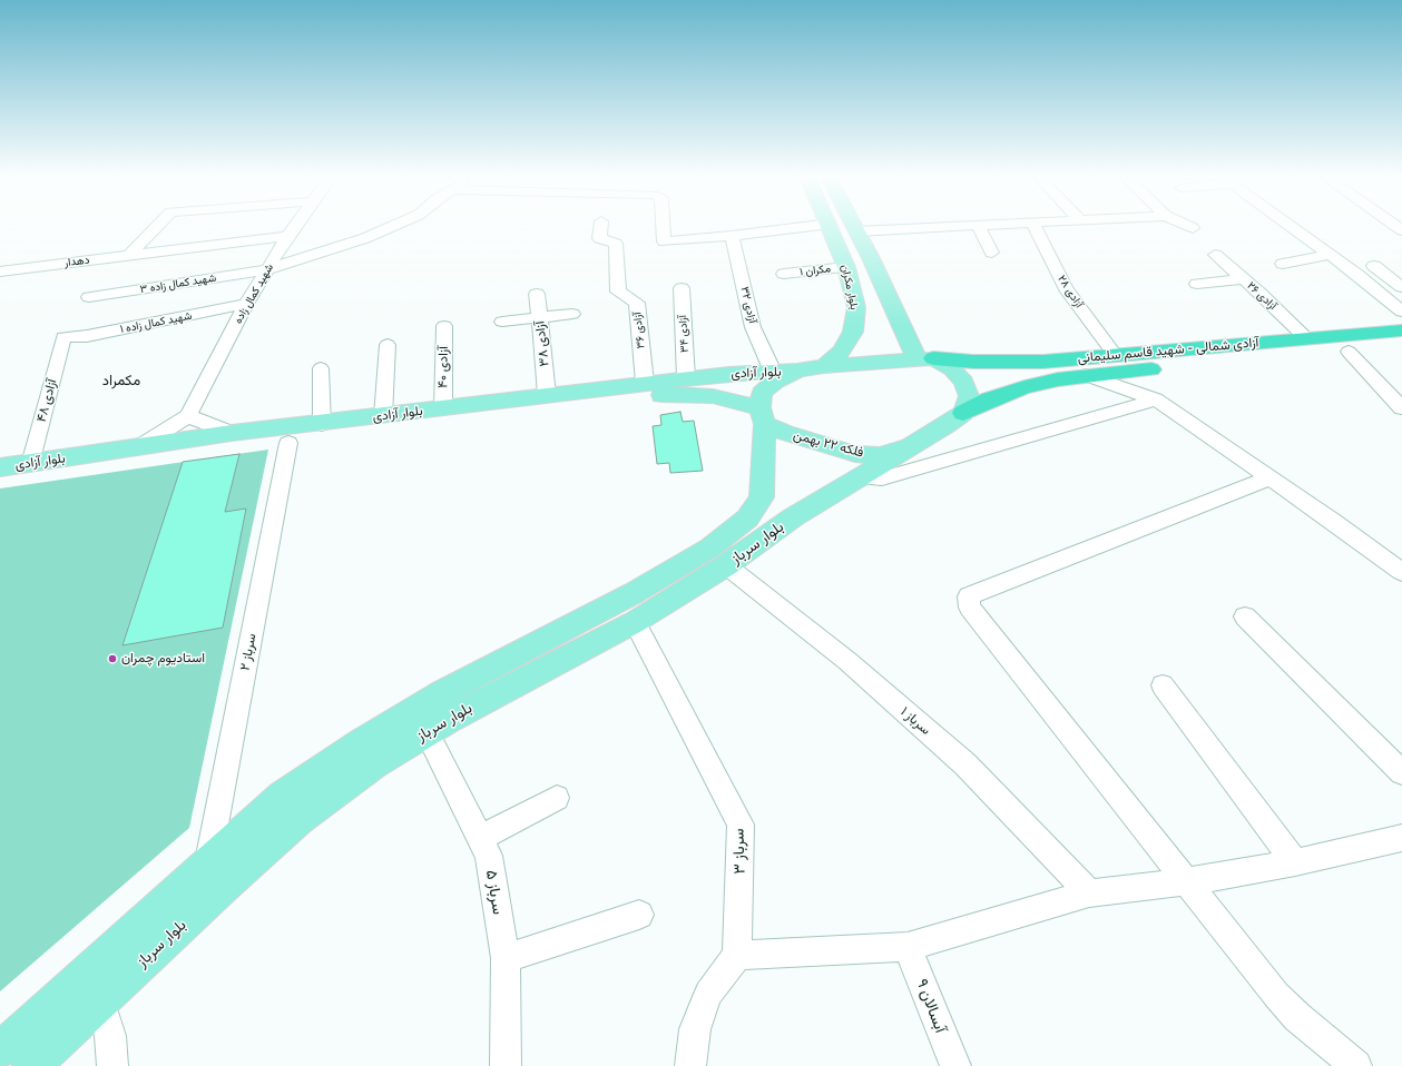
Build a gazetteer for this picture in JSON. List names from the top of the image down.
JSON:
{
  "streets": {
    "highway": ["آزادی شمالی - شهید قاسم سلیمانی"],
    "main road": [
      "بلوار مکران",
      "بلوار آزادی",
      "فلکه ۲۲ بهمن",
      "بلوار سرباز"
    ],
    "street": [
      "دهدار",
      "مکران ۱",
      "شهید کمال زاده ۳",
      "آزادی ۲۸",
      "شهید کمال زاده",
      "آزادی ۲۶",
      "آزادی ۳۲",
      "شهید کمال زاده ۱",
      "آزادی ۳۶",
      "آزادی ۳۴",
      "آزادی ۳۸",
      "آزادی ۴۰",
      "آزادی ۴۸",
      "سرباز ۲",
      "سرباز ۱",
      "سرباز ۳",
      "سرباز ۵",
      "آبسالان ۹"
    ]
  },
  "crossings": [
    ["دهدار", "شهید کمال زاده"],
    ["مکران ۱", "بلوار مکران"],
    ["شهید کمال زاده ۳", "شهید کمال زاده"],
    ["بلوار مکران", "آزادی شمالی - شهید قاسم سلیمانی"],
    ["آزادی ۲۸", "آزادی شمالی - شهید قاسم سلیمانی"],
    ["شهید کمال زاده", "شهید کمال زاده ۱"],
    ["آزادی ۲۶", "آزادی شمالی - شهید قاسم سلیمانی"],
    ["آزادی ۳۲", "بلوار آزادی"],
    ["شهید کمال زاده ۱", "آزادی ۴۸"],
    ["آزادی ۳۶", "بلوار آزادی"],
    ["آزادی ۳۴", "بلوار آزادی"],
    ["آزادی ۳۸", "بلوار آزادی"],
    ["آزادی شمالی - شهید قاسم سلیمانی", "فلکه ۲۲ بهمن"],
    ["آزادی ۴۰", "بلوار آزادی"],
    ["بلوار آزادی", "آزادی ۴۸"],
    ["بلوار آزادی", "فلکه ۲۲ بهمن"],
    ["بلوار آزادی", "بلوار سرباز"],
    ["بلوار آزادی", "سرباز ۲"],
    ["فلکه ۲۲ بهمن", "بلوار سرباز"],
    ["بلوار سرباز", "سرباز ۲"],
    ["بلوار سرباز", "سرباز ۱"],
    ["بلوار سرباز", "سرباز ۳"],
    ["بلوار سرباز", "سرباز ۵"]
  ],
  "districts": ["مکمراد"],
  "places": ["استادیوم چمران"]
}
